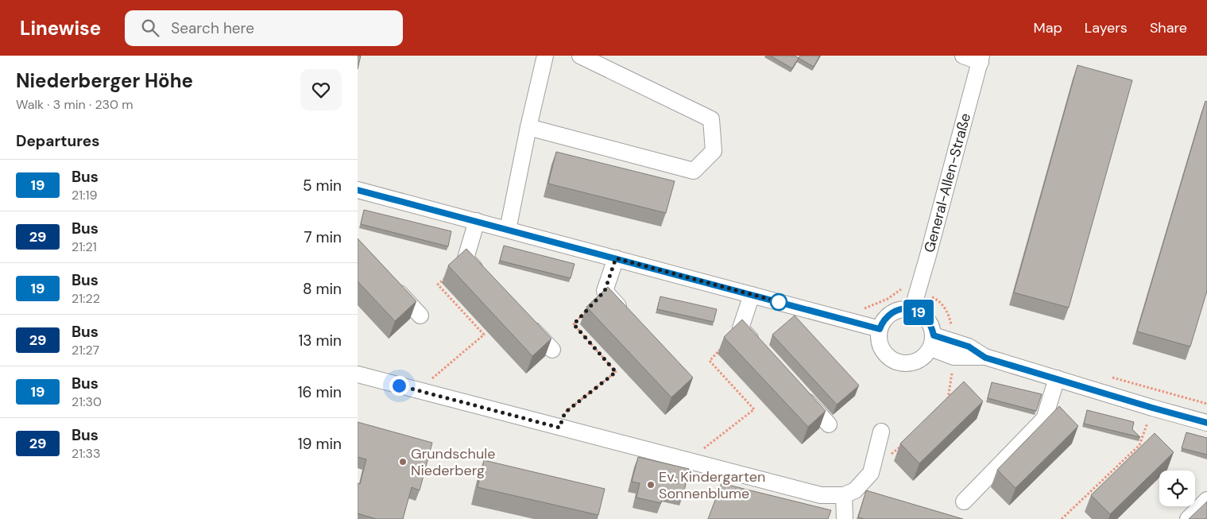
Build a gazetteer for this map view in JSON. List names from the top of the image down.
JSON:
{
  "streets": {
    "street": ["General-Allen-Straße"]
  },
  "places": ["Grundschule Niederberg", "Ev. Kindergarten Sonnenblume"],
  "lines": ["bus line 19"],
  "page": {
    "header": "Linewise",
    "search": "Search here",
    "nav": ["Map", "Layers", "Share"],
    "heading": [
      ["Niederberger Höhe", "Walk · 3 min · 230 m"],
      "Departures"
    ],
    "on_map": "19",
    "list": [
      {
        "mark": "19",
        "name": "Bus",
        "note": "21:19",
        "value": "5 min"
      },
      {
        "mark": "29",
        "name": "Bus",
        "note": "21:21",
        "value": "7 min"
      },
      {
        "mark": "19",
        "name": "Bus",
        "note": "21:22",
        "value": "8 min"
      },
      {
        "mark": "29",
        "name": "Bus",
        "note": "21:27",
        "value": "13 min"
      },
      {
        "mark": "19",
        "name": "Bus",
        "note": "21:30",
        "value": "16 min"
      },
      {
        "mark": "29",
        "name": "Bus",
        "note": "21:33",
        "value": "19 min"
      }
    ]
  }
}
